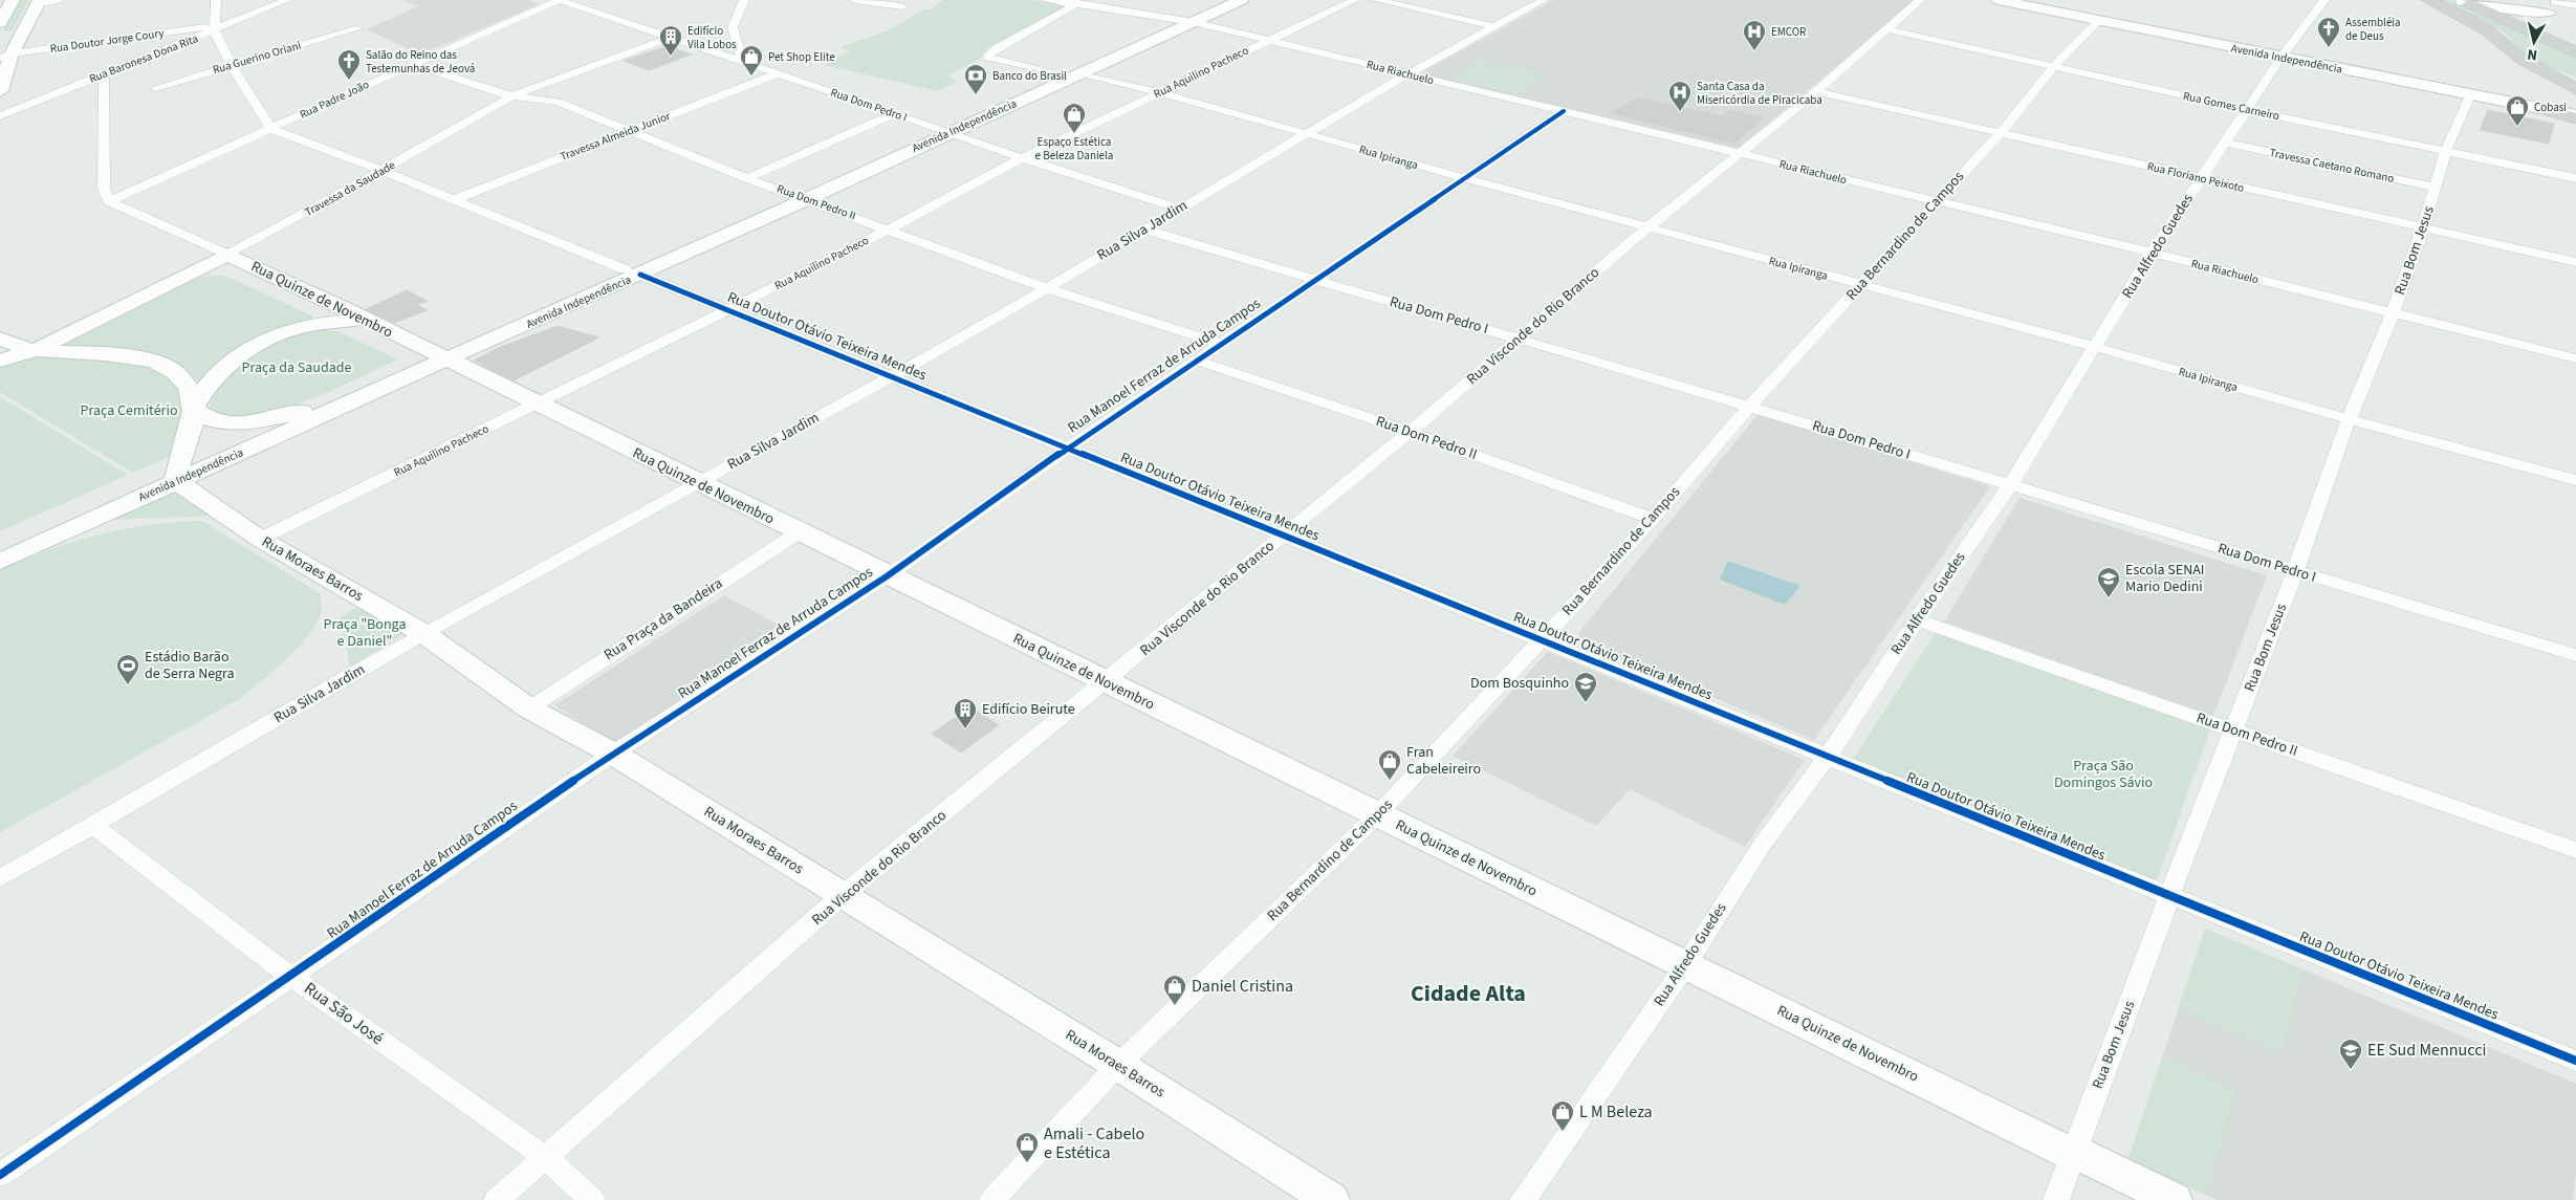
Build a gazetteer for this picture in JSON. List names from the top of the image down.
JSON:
{
  "streets": {
    "main road": [
      "Avenida Independência",
      "Travessa da Saudade",
      "Rua Quinze de Novembro",
      "Rua Moraes Barros"
    ],
    "street": [
      "Rua Doutor Jorge Coury",
      "Rua Guerino Oriani",
      "Rua Baronesa Dona Rita",
      "Rua Aquilino Pacheco",
      "Rua Riachuelo",
      "Rua Padre João",
      "Rua Dom Pedro I",
      "Rua Gomes Carneiro",
      "Travessa Almeida Junior",
      "Rua Ipiranga",
      "Travessa Caetano Romano",
      "Rua Floriano Peixoto",
      "Rua Dom Pedro II",
      "Rua Silva Jardim",
      "Rua Bernardino de Campos",
      "Rua Alfredo Guedes",
      "Rua Bom Jesus",
      "Rua Visconde do Rio Branco",
      "Rua Doutor Otávio Teixeira Mendes",
      "Rua Manoel Ferraz de Arruda Campos",
      "Rua Praça da Bandeira",
      "Rua São José"
    ]
  },
  "crossings": [
    ["Rua Doutor Jorge Coury", "Rua Baronesa Dona Rita"],
    ["Avenida Independência", "Rua Riachuelo"],
    ["Avenida Independência", "Rua Dom Pedro I"],
    ["Avenida Independência", "Rua Ipiranga"],
    ["Avenida Independência", "Rua Dom Pedro II"],
    ["Avenida Independência", "Rua Bernardino de Campos"],
    ["Avenida Independência", "Rua Alfredo Guedes"],
    ["Avenida Independência", "Rua Bom Jesus"],
    ["Avenida Independência", "Rua Quinze de Novembro"],
    ["Avenida Independência", "Rua Doutor Otávio Teixeira Mendes"],
    ["Avenida Independência", "Rua Moraes Barros"],
    ["Rua Aquilino Pacheco", "Rua Riachuelo"],
    ["Rua Aquilino Pacheco", "Rua Dom Pedro I"],
    ["Rua Aquilino Pacheco", "Rua Ipiranga"],
    ["Rua Aquilino Pacheco", "Rua Dom Pedro II"],
    ["Rua Aquilino Pacheco", "Rua Quinze de Novembro"],
    ["Rua Aquilino Pacheco", "Rua Doutor Otávio Teixeira Mendes"],
    ["Rua Aquilino Pacheco", "Rua Moraes Barros"],
    ["Rua Riachuelo", "Rua Silva Jardim"],
    ["Rua Riachuelo", "Rua Bernardino de Campos"],
    ["Rua Riachuelo", "Rua Alfredo Guedes"],
    ["Rua Riachuelo", "Rua Bom Jesus"],
    ["Rua Riachuelo", "Rua Visconde do Rio Branco"],
    ["Rua Riachuelo", "Rua Manoel Ferraz de Arruda Campos"],
    ["Rua Padre João", "Rua Dom Pedro I"],
    ["Rua Padre João", "Rua Dom Pedro II"],
    ["Rua Padre João", "Rua Quinze de Novembro"],
    ["Rua Padre João", "Rua Doutor Otávio Teixeira Mendes"],
    ["Rua Dom Pedro I", "Travessa Almeida Junior"],
    ["Rua Dom Pedro I", "Travessa da Saudade"],
    ["Rua Dom Pedro I", "Rua Silva Jardim"],
    ["Rua Dom Pedro I", "Rua Bernardino de Campos"],
    ["Rua Dom Pedro I", "Rua Alfredo Guedes"],
    ["Rua Dom Pedro I", "Rua Bom Jesus"],
    ["Rua Dom Pedro I", "Rua Visconde do Rio Branco"],
    ["Rua Dom Pedro I", "Rua Manoel Ferraz de Arruda Campos"],
    ["Rua Gomes Carneiro", "Rua Bernardino de Campos"],
    ["Rua Gomes Carneiro", "Rua Alfredo Guedes"],
    ["Rua Gomes Carneiro", "Rua Bom Jesus"],
    ["Rua Gomes Carneiro", "Rua Visconde do Rio Branco"],
    ["Travessa Almeida Junior", "Rua Dom Pedro II"],
    ["Travessa Almeida Junior", "Rua Doutor Otávio Teixeira Mendes"],
    ["Rua Ipiranga", "Rua Silva Jardim"],
    ["Rua Ipiranga", "Rua Bernardino de Campos"],
    ["Rua Ipiranga", "Rua Alfredo Guedes"],
    ["Rua Ipiranga", "Rua Bom Jesus"],
    ["Rua Ipiranga", "Rua Visconde do Rio Branco"],
    ["Rua Ipiranga", "Rua Manoel Ferraz de Arruda Campos"],
    ["Travessa Caetano Romano", "Rua Alfredo Guedes"],
    ["Travessa Caetano Romano", "Rua Bom Jesus"],
    ["Rua Floriano Peixoto", "Rua Bernardino de Campos"],
    ["Rua Floriano Peixoto", "Rua Alfredo Guedes"],
    ["Rua Floriano Peixoto", "Rua Bom Jesus"],
    ["Rua Floriano Peixoto", "Rua Visconde do Rio Branco"],
    ["Travessa da Saudade", "Rua Dom Pedro II"],
    ["Travessa da Saudade", "Rua Quinze de Novembro"],
    ["Travessa da Saudade", "Rua Doutor Otávio Teixeira Mendes"],
    ["Rua Dom Pedro II", "Rua Silva Jardim"],
    ["Rua Dom Pedro II", "Rua Bernardino de Campos"],
    ["Rua Dom Pedro II", "Rua Alfredo Guedes"],
    ["Rua Dom Pedro II", "Rua Bom Jesus"],
    ["Rua Dom Pedro II", "Rua Visconde do Rio Branco"],
    ["Rua Dom Pedro II", "Rua Manoel Ferraz de Arruda Campos"],
    ["Rua Silva Jardim", "Rua Quinze de Novembro"],
    ["Rua Silva Jardim", "Rua Doutor Otávio Teixeira Mendes"],
    ["Rua Silva Jardim", "Rua Moraes Barros"],
    ["Rua Silva Jardim", "Rua São José"],
    ["Rua Bernardino de Campos", "Rua Quinze de Novembro"],
    ["Rua Bernardino de Campos", "Rua Doutor Otávio Teixeira Mendes"],
    ["Rua Bernardino de Campos", "Rua Moraes Barros"],
    ["Rua Alfredo Guedes", "Rua Quinze de Novembro"],
    ["Rua Alfredo Guedes", "Rua Doutor Otávio Teixeira Mendes"],
    ["Rua Bom Jesus", "Rua Quinze de Novembro"],
    ["Rua Bom Jesus", "Rua Doutor Otávio Teixeira Mendes"],
    ["Rua Quinze de Novembro", "Rua Visconde do Rio Branco"],
    ["Rua Quinze de Novembro", "Rua Manoel Ferraz de Arruda Campos"],
    ["Rua Quinze de Novembro", "Rua Praça da Bandeira"],
    ["Rua Visconde do Rio Branco", "Rua Doutor Otávio Teixeira Mendes"],
    ["Rua Visconde do Rio Branco", "Rua Moraes Barros"],
    ["Rua Visconde do Rio Branco", "Rua São José"],
    ["Rua Doutor Otávio Teixeira Mendes", "Rua Manoel Ferraz de Arruda Campos"],
    ["Rua Manoel Ferraz de Arruda Campos", "Rua Moraes Barros"],
    ["Rua Manoel Ferraz de Arruda Campos", "Rua São José"],
    ["Rua Moraes Barros", "Rua Praça da Bandeira"]
  ],
  "districts": ["Cidade Alta"],
  "parks": [
    "Praça da Saudade",
    "Praça Cemitério",
    "Praça \"Bonga e Daniel\"",
    "Praça São Domingos Sávio"
  ],
  "places": {
    "church": ["Assembléia de Deus", "Salão do Reino das Testemunhas de Jeová"],
    "hospital": ["EMCOR", "Santa Casa da Misericórdia de Piracicaba"],
    "building": ["Edifício Vila Lobos", "Edifício Beirute"],
    "shop": [
      "Pet Shop Elite",
      "Cobasi",
      "Espaço Estética e Beleza Daniela",
      "Fran Cabeleireiro",
      "Daniel Cristina",
      "L M Beleza",
      "Amali - Cabelo e Estética"
    ],
    "bank": ["Banco do Brasil"],
    "school or university": ["Escola SENAI Mario Dedini", "Dom Bosquinho", "EE Sud Mennucci"],
    "sports": ["Estádio Barão de Serra Negra"]
  },
  "north": "bottom"
}
